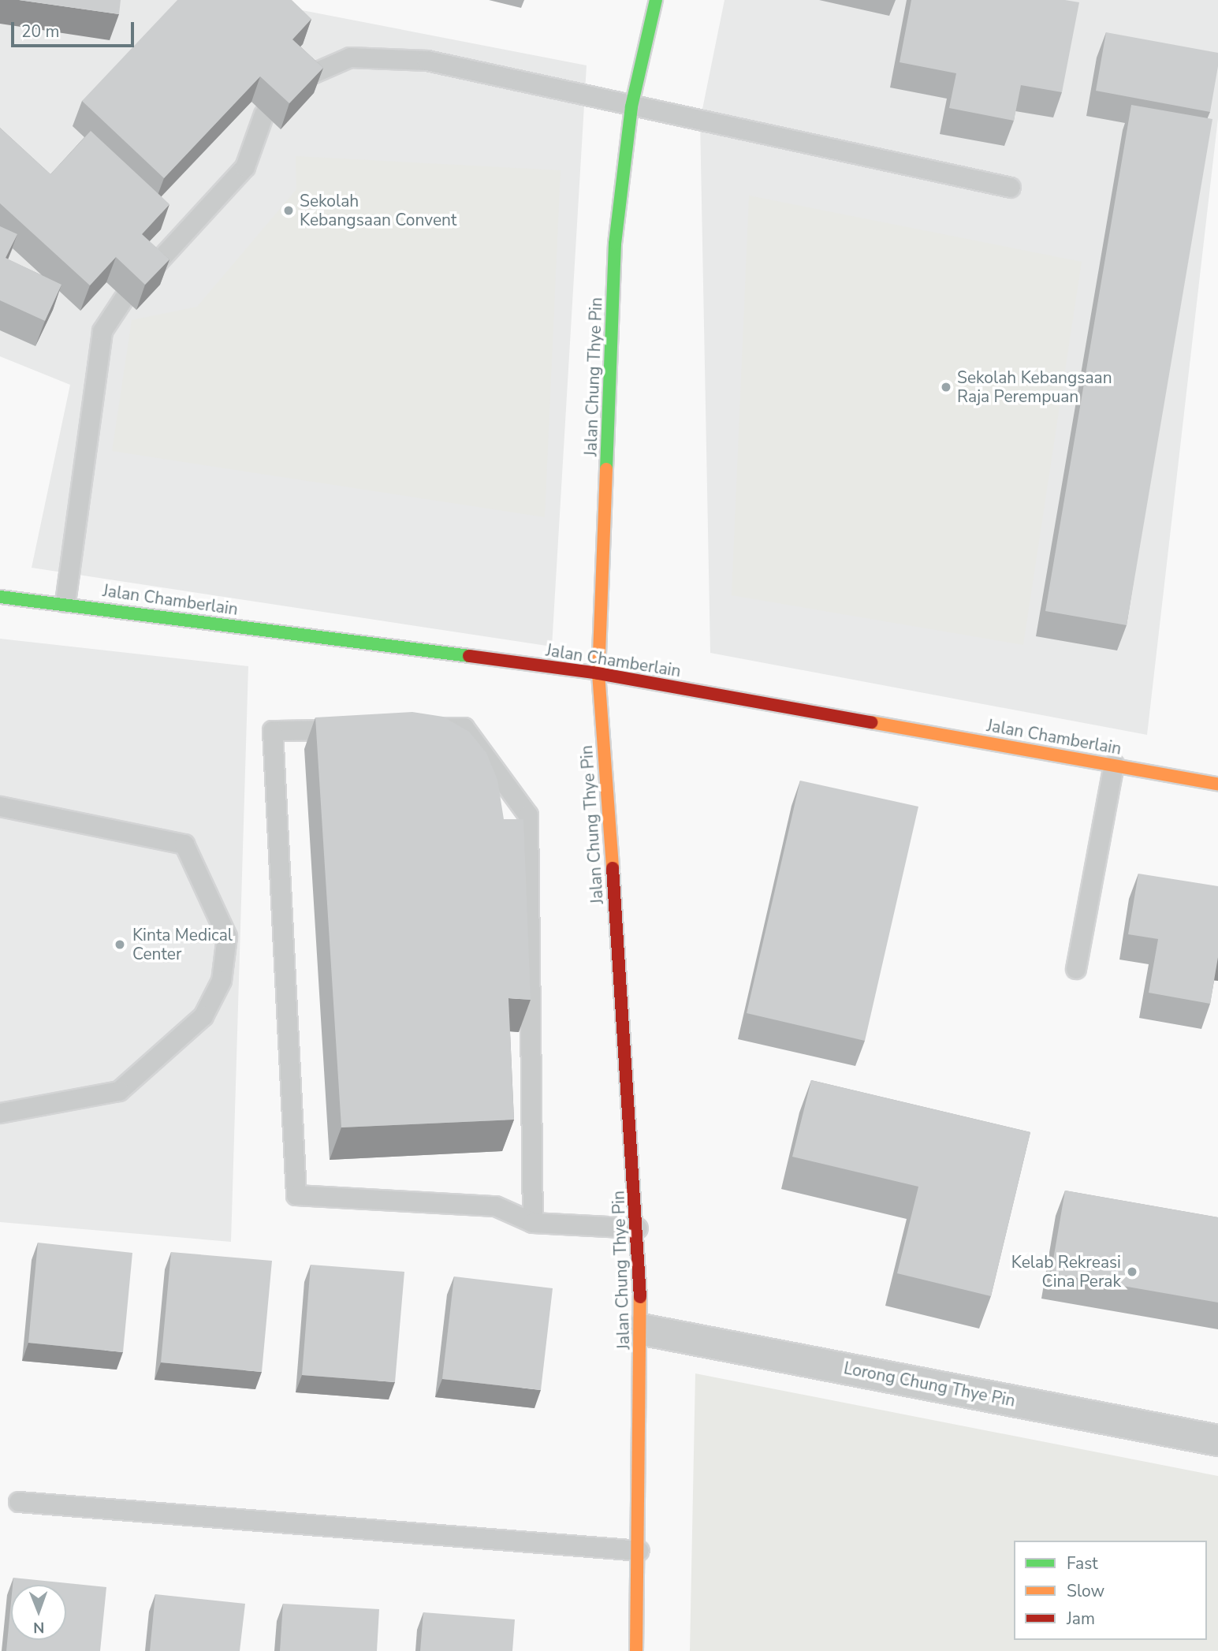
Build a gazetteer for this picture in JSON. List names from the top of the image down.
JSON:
{
  "streets": {
    "street": ["Jalan Chung Thye Pin", "Jalan Chamberlain", "Lorong Chung Thye Pin"]
  },
  "crossings": [
    ["Jalan Chung Thye Pin", "Jalan Chamberlain"],
    ["Jalan Chung Thye Pin", "Lorong Chung Thye Pin"]
  ],
  "places": [
    "Sekolah Kebangsaan Convent",
    "Sekolah Kebangsaan Raja Perempuan",
    "Kinta Medical Center",
    "Kelab Rekreasi Cina Perak"
  ],
  "legend": ["Fast", "Slow", "Jam"],
  "scale_bar": "20 m",
  "north": "bottom"
}
